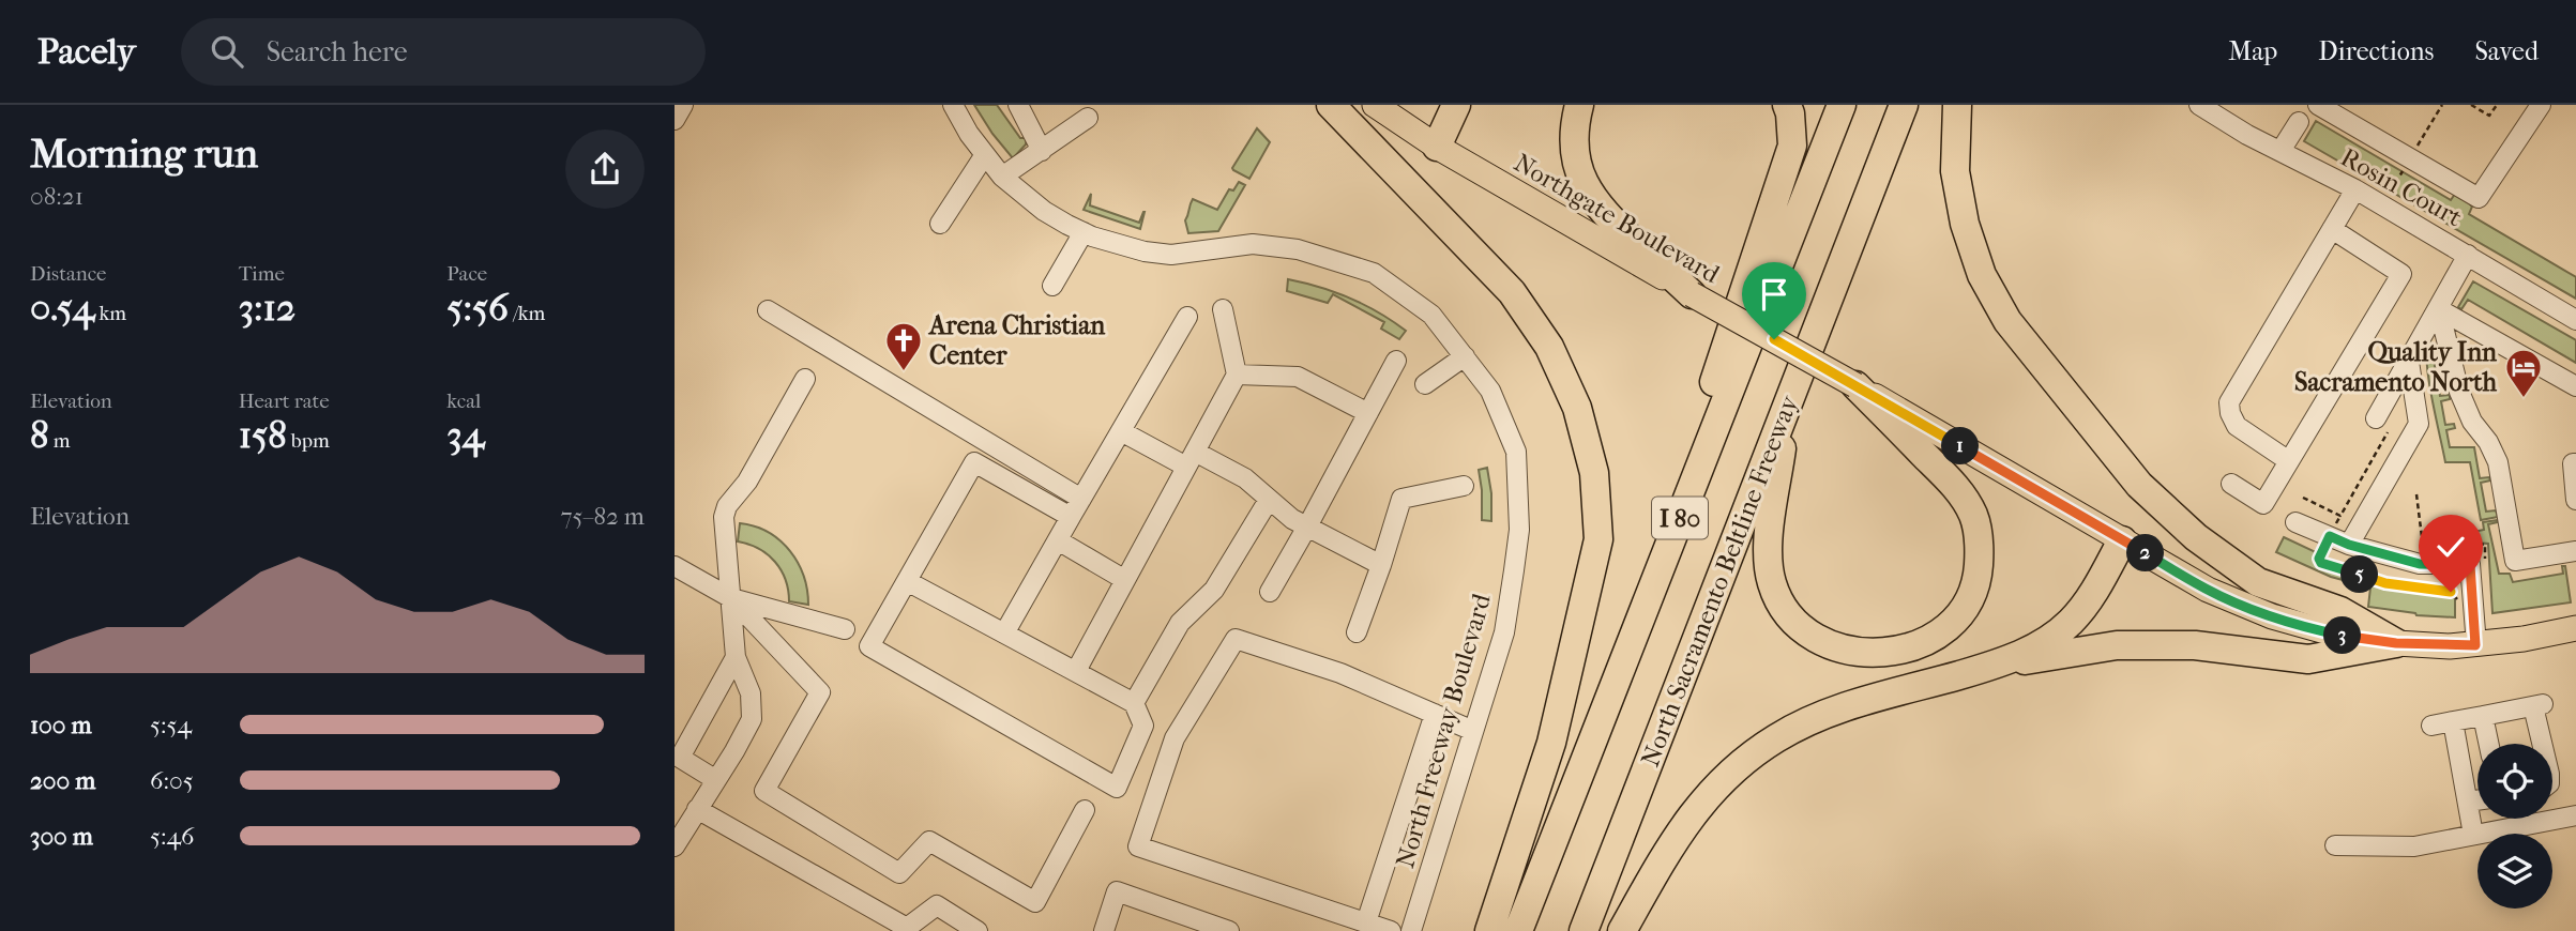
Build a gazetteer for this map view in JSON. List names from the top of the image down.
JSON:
{
  "streets": {
    "highway": ["I 80", "North Sacramento Beltline Freeway"],
    "main road": ["Northgate Boulevard"],
    "street": ["Rosin Court", "North Freeway Boulevard"]
  },
  "places": {
    "church": ["Arena Christian Center"],
    "hotel": ["Quality Inn Sacramento North"]
  },
  "page": {
    "header": "Pacely",
    "search": "Search here",
    "nav": ["Map", "Directions", "Saved"],
    "heading": ["Morning run", "08:21"],
    "stats": [
      ["Distance", "0.54 km"],
      ["Time", "3:12"],
      ["Pace", "5:56 /km"],
      ["Elevation", "8 m"],
      ["Heart rate", "158 bpm"],
      ["kcal", "34"]
    ],
    "pins": [
      "1",
      "2",
      "5",
      "3"
    ],
    "chart": ["Elevation", "75–82 m"],
    "list": [
      {
        "name": "100 m",
        "note": "5:54"
      },
      {
        "name": "200 m",
        "note": "6:05"
      },
      {
        "name": "300 m",
        "note": "5:46"
      }
    ]
  }
}
